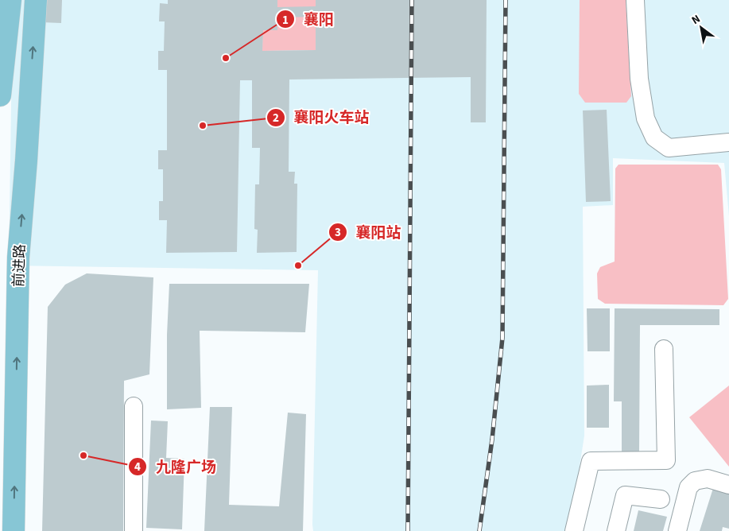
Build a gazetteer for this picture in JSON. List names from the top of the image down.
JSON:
{
  "streets": {
    "main road": ["前进路"]
  },
  "one_way": ["前进路"],
  "places": [
    "襄阳",
    "襄阳火车站",
    "襄阳站",
    "九隆广场"
  ],
  "north": "top left"
}
